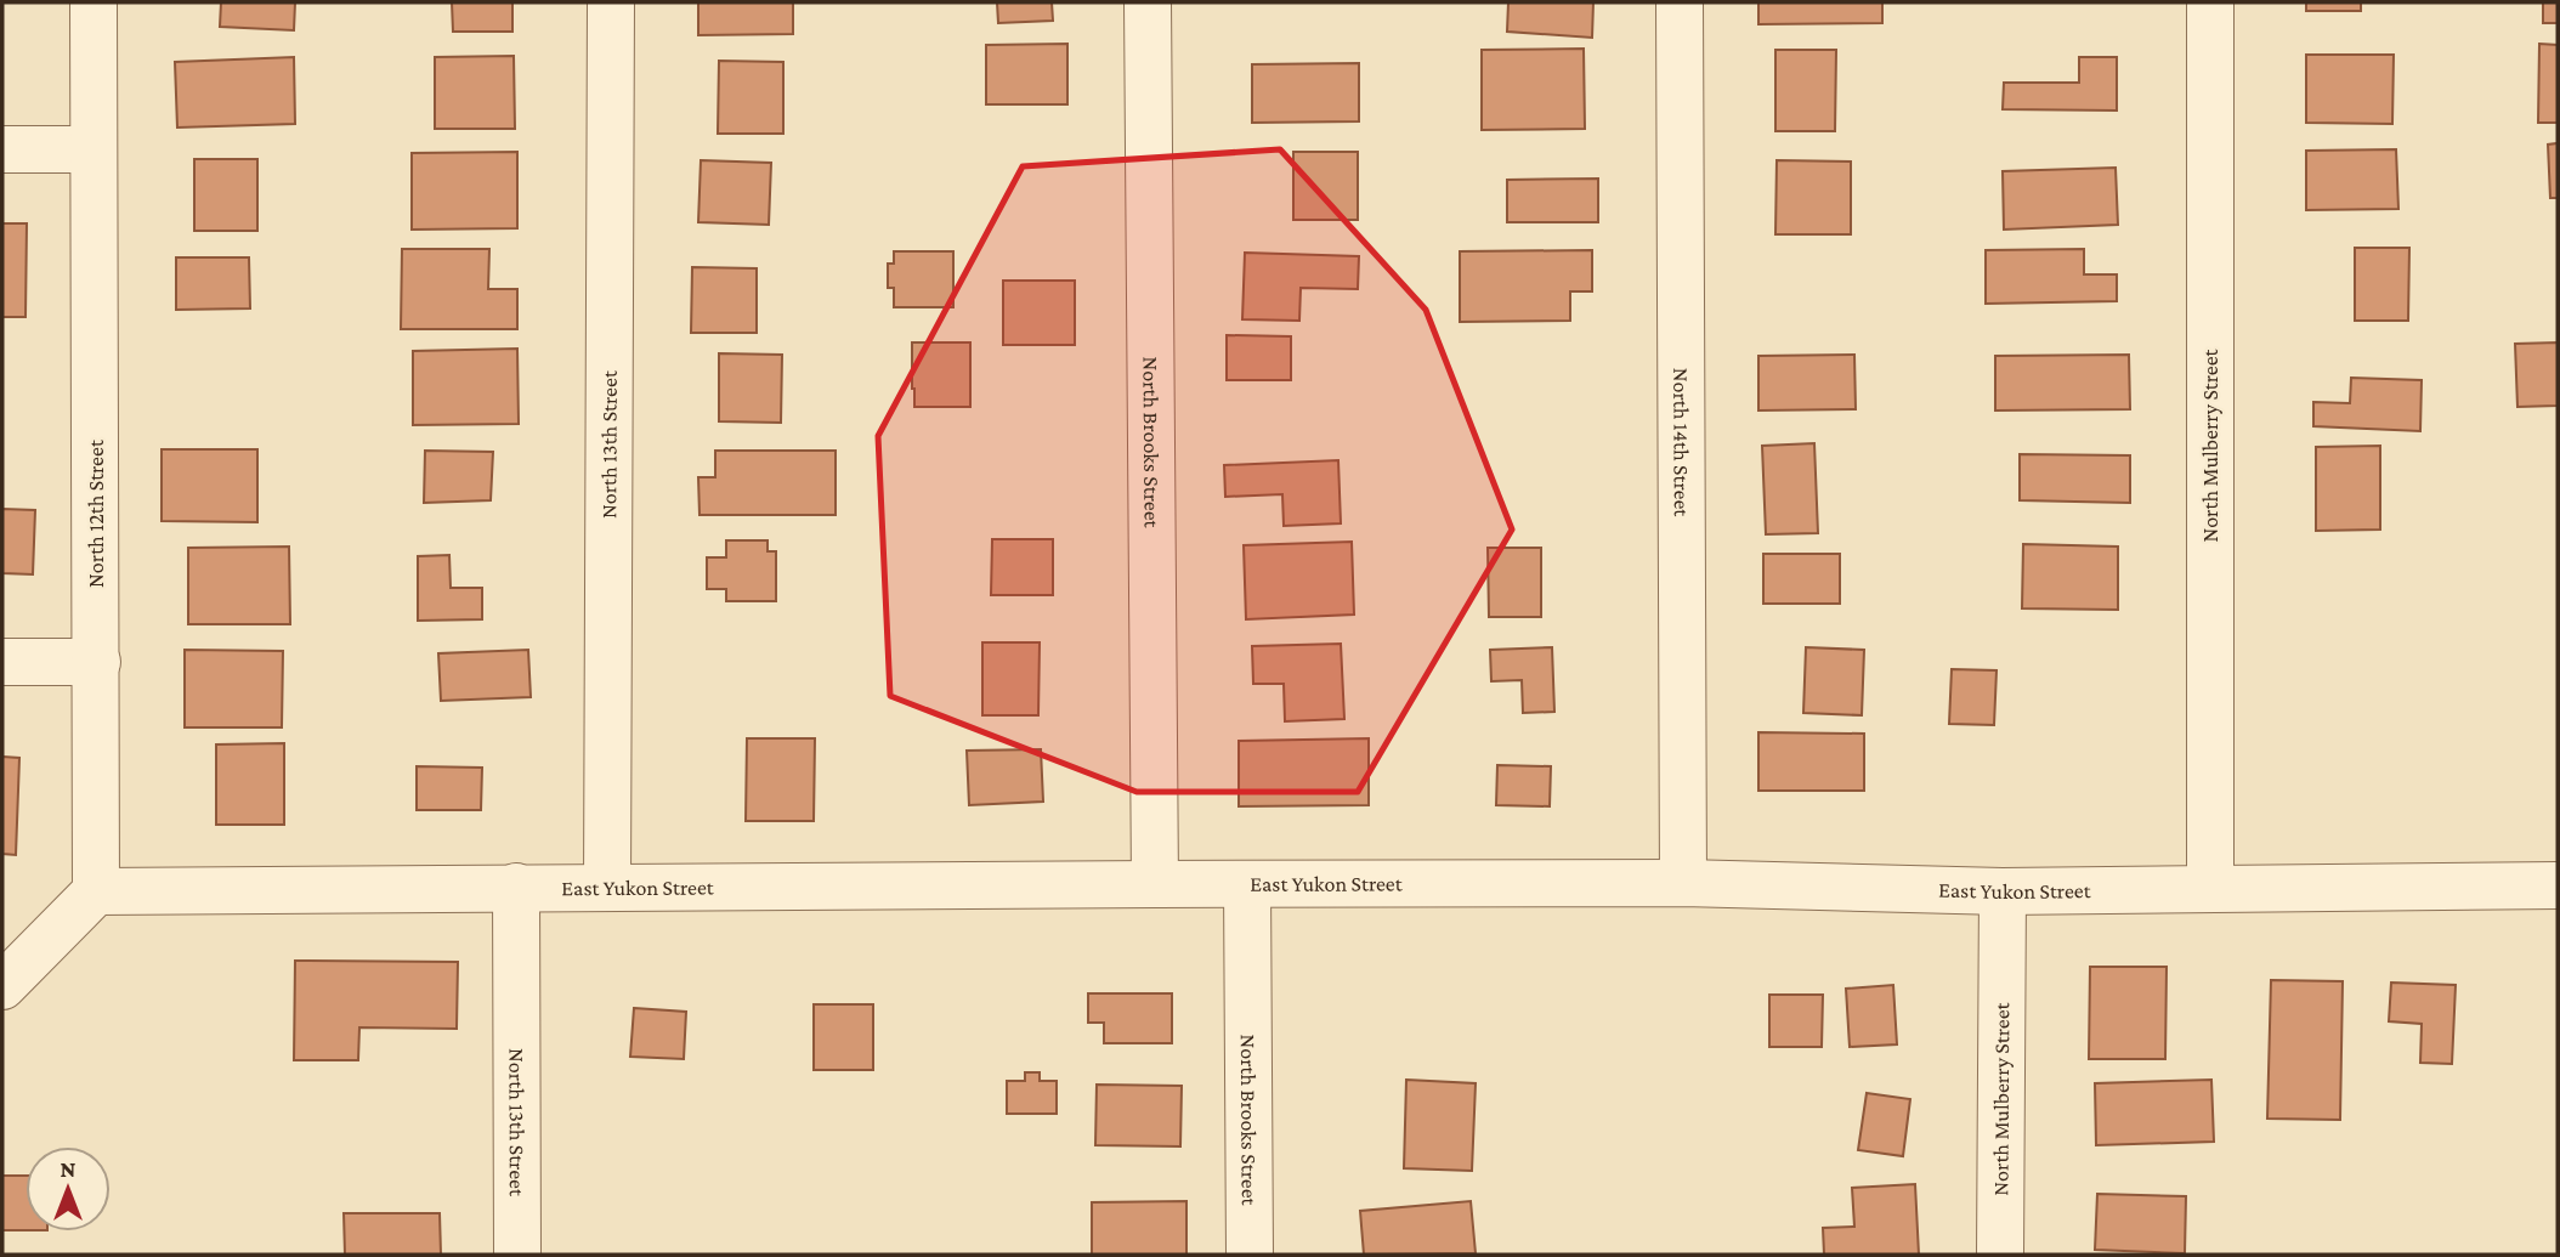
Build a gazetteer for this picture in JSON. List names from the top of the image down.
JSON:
{
  "streets": {
    "street": [
      "North 14th Street",
      "North Brooks Street",
      "North 13th Street",
      "North Mulberry Street",
      "North 12th Street",
      "East Yukon Street"
    ]
  },
  "crossings": [
    ["North 14th Street", "East Yukon Street"],
    ["North Brooks Street", "East Yukon Street"],
    ["North 13th Street", "East Yukon Street"],
    ["North Mulberry Street", "East Yukon Street"],
    ["North 12th Street", "East Yukon Street"]
  ],
  "north": "top"
}
